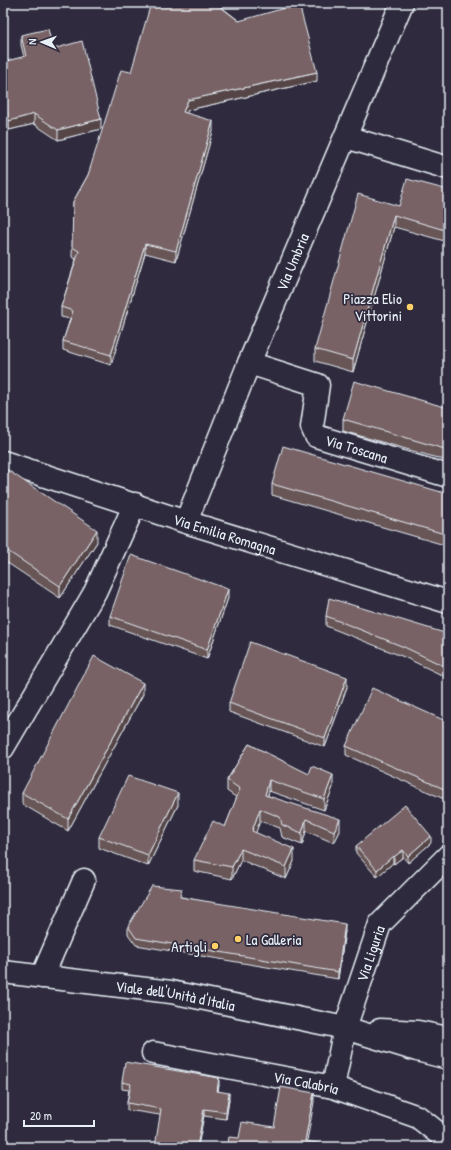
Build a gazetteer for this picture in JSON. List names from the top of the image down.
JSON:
{
  "streets": {
    "street": [
      "Via Umbria",
      "Via Toscana",
      "Via Emilia Romagna",
      "Via Liguria",
      "Viale dell'Unità d'Italia",
      "Via Calabria"
    ]
  },
  "crossings": [
    ["Via Umbria", "Via Toscana"],
    ["Via Umbria", "Via Emilia Romagna"],
    ["Via Liguria", "Viale dell'Unità d'Italia"],
    ["Via Liguria", "Via Calabria"]
  ],
  "places": ["Piazza Elio Vittorini", "La Galleria", "Artigli"],
  "scale_bar": "20 m",
  "north": "left"
}
